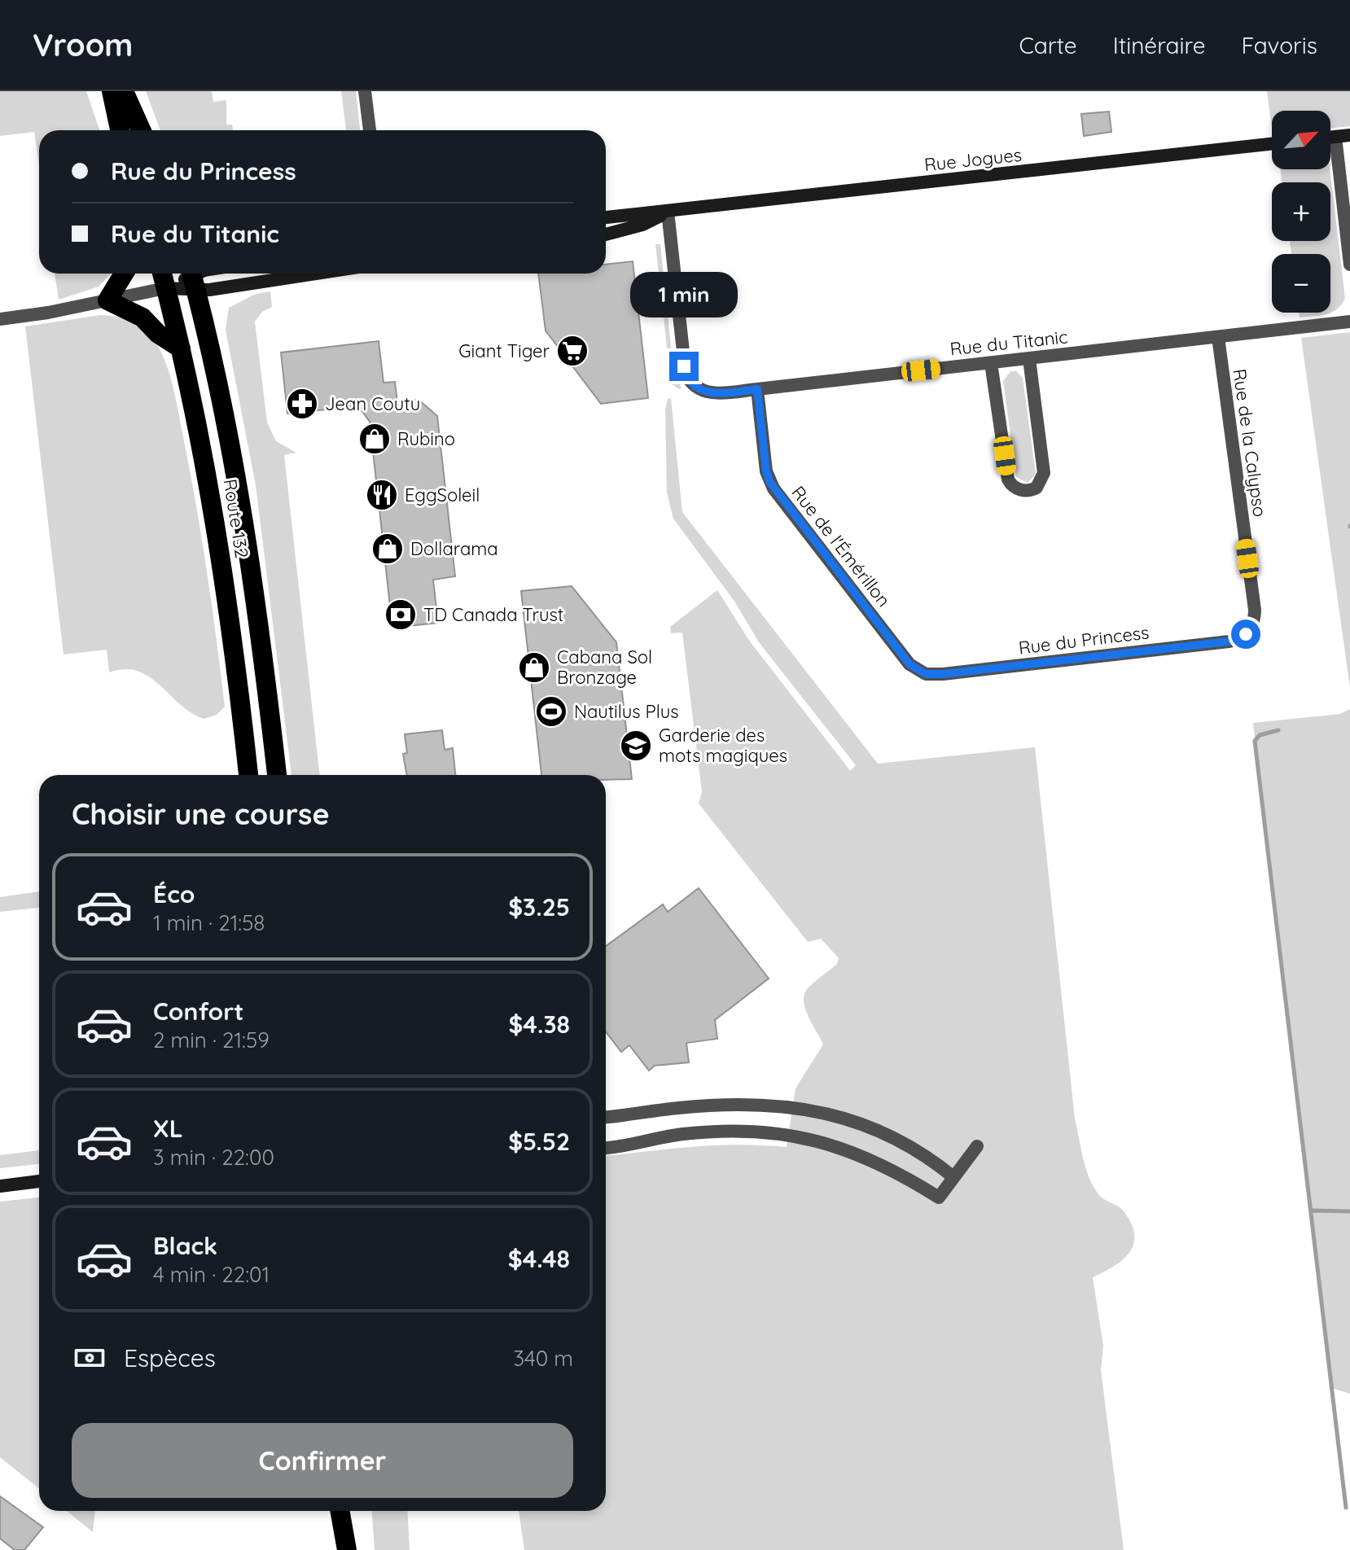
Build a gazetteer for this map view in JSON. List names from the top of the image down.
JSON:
{
  "streets": {
    "highway": ["Route 132"],
    "street": [
      "Rue Jogues",
      "Rue du Titanic",
      "Rue de la Calypso",
      "Rue de l'Émérillon",
      "Rue du Princess"
    ]
  },
  "crossings": [
    ["Rue Jogues", "Rue du Titanic"],
    ["Rue du Titanic", "Rue de la Calypso"],
    ["Rue du Titanic", "Rue de l'Émérillon"],
    ["Rue de la Calypso", "Rue du Princess"],
    ["Rue de l'Émérillon", "Rue du Princess"]
  ],
  "places": {
    "supermarket": ["Giant Tiger"],
    "pharmacy": ["Jean Coutu"],
    "shop": ["Rubino", "Dollarama", "Cabana Sol Bronzage"],
    "restaurant": ["EggSoleil"],
    "bank": ["TD Canada Trust"],
    "sports": ["Nautilus Plus"],
    "school or university": ["Garderie des mots magiques"]
  },
  "north": "top right",
  "page": {
    "header": "Vroom",
    "nav": ["Carte", "Itinéraire", "Favoris"],
    "map_buttons": ["+", "−"],
    "banner": ["Rue du Princess", "Rue du Titanic"],
    "bubble": "1 min",
    "heading": "Choisir une course",
    "list": [
      {
        "name": "Éco",
        "note": "1 min · 21:58",
        "value": "$3.25"
      },
      {
        "name": "Confort",
        "note": "2 min · 21:59",
        "value": "$4.38"
      },
      {
        "name": "XL",
        "note": "3 min · 22:00",
        "value": "$5.52"
      },
      {
        "name": "Black",
        "note": "4 min · 22:01",
        "value": "$4.48"
      }
    ],
    "pay": ["Espèces", "340 m"],
    "buttons": "Confirmer"
  }
}
